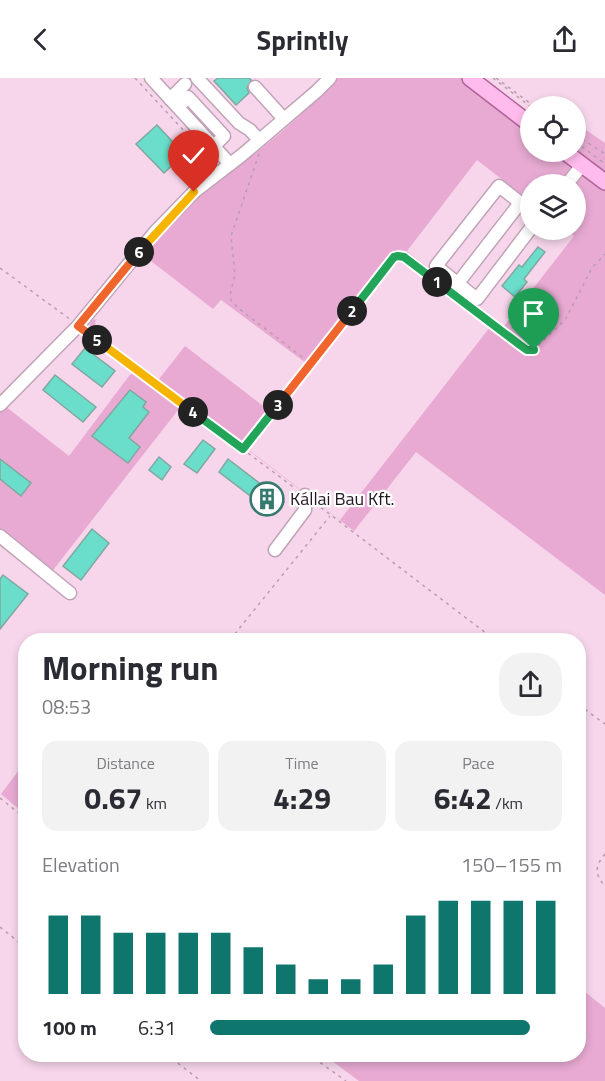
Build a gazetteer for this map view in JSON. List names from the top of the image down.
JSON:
{
  "places": {
    "building": ["Kállai Bau Kft."]
  },
  "page": {
    "header": "Sprintly",
    "pins": [
      "6",
      "1",
      "2",
      "5",
      "3",
      "4"
    ],
    "heading": ["Morning run", "08:53"],
    "stats": [
      ["Distance", "0.67 km"],
      ["Time", "4:29"],
      ["Pace", "6:42 /km"]
    ],
    "chart": ["Elevation", "150–155 m"],
    "list": [
      {
        "name": "100 m",
        "note": "6:31"
      }
    ]
  }
}
